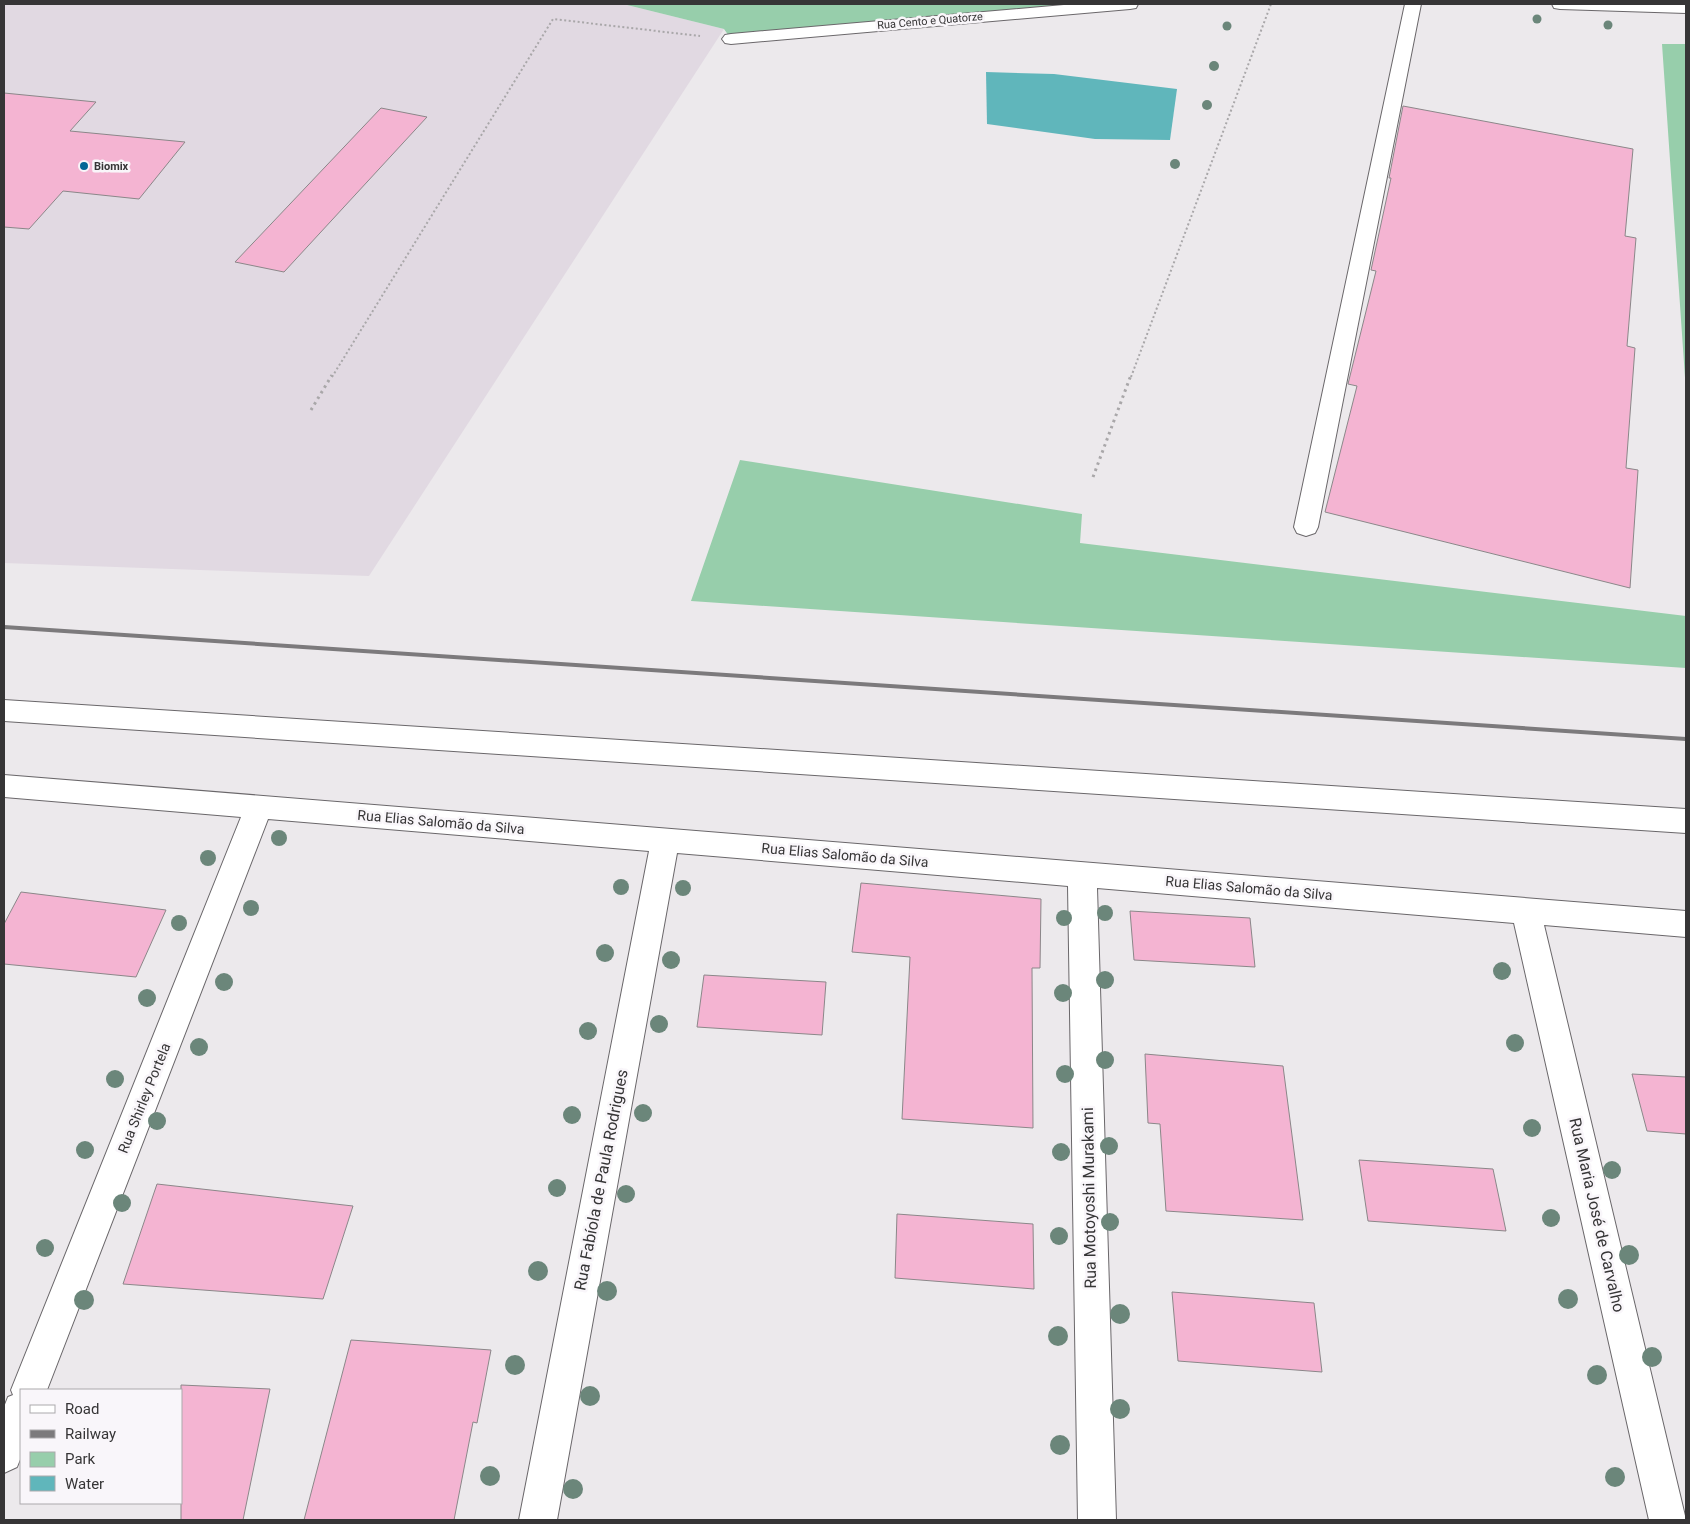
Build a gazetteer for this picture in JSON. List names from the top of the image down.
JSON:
{
  "streets": {
    "street": [
      "Rua Cento e Quatorze",
      "Rua Elias Salomão da Silva",
      "Rua Shirley Portela",
      "Rua Fabíola de Paula Rodrigues",
      "Rua Motoyoshi Murakami",
      "Rua Maria José de Carvalho"
    ]
  },
  "crossings": [
    ["Rua Elias Salomão da Silva", "Rua Shirley Portela"],
    ["Rua Elias Salomão da Silva", "Rua Fabíola de Paula Rodrigues"],
    ["Rua Elias Salomão da Silva", "Rua Motoyoshi Murakami"],
    ["Rua Elias Salomão da Silva", "Rua Maria José de Carvalho"]
  ],
  "places": ["Biomix"],
  "legend": [
    "Road",
    "Railway",
    "Park",
    "Water"
  ]
}
